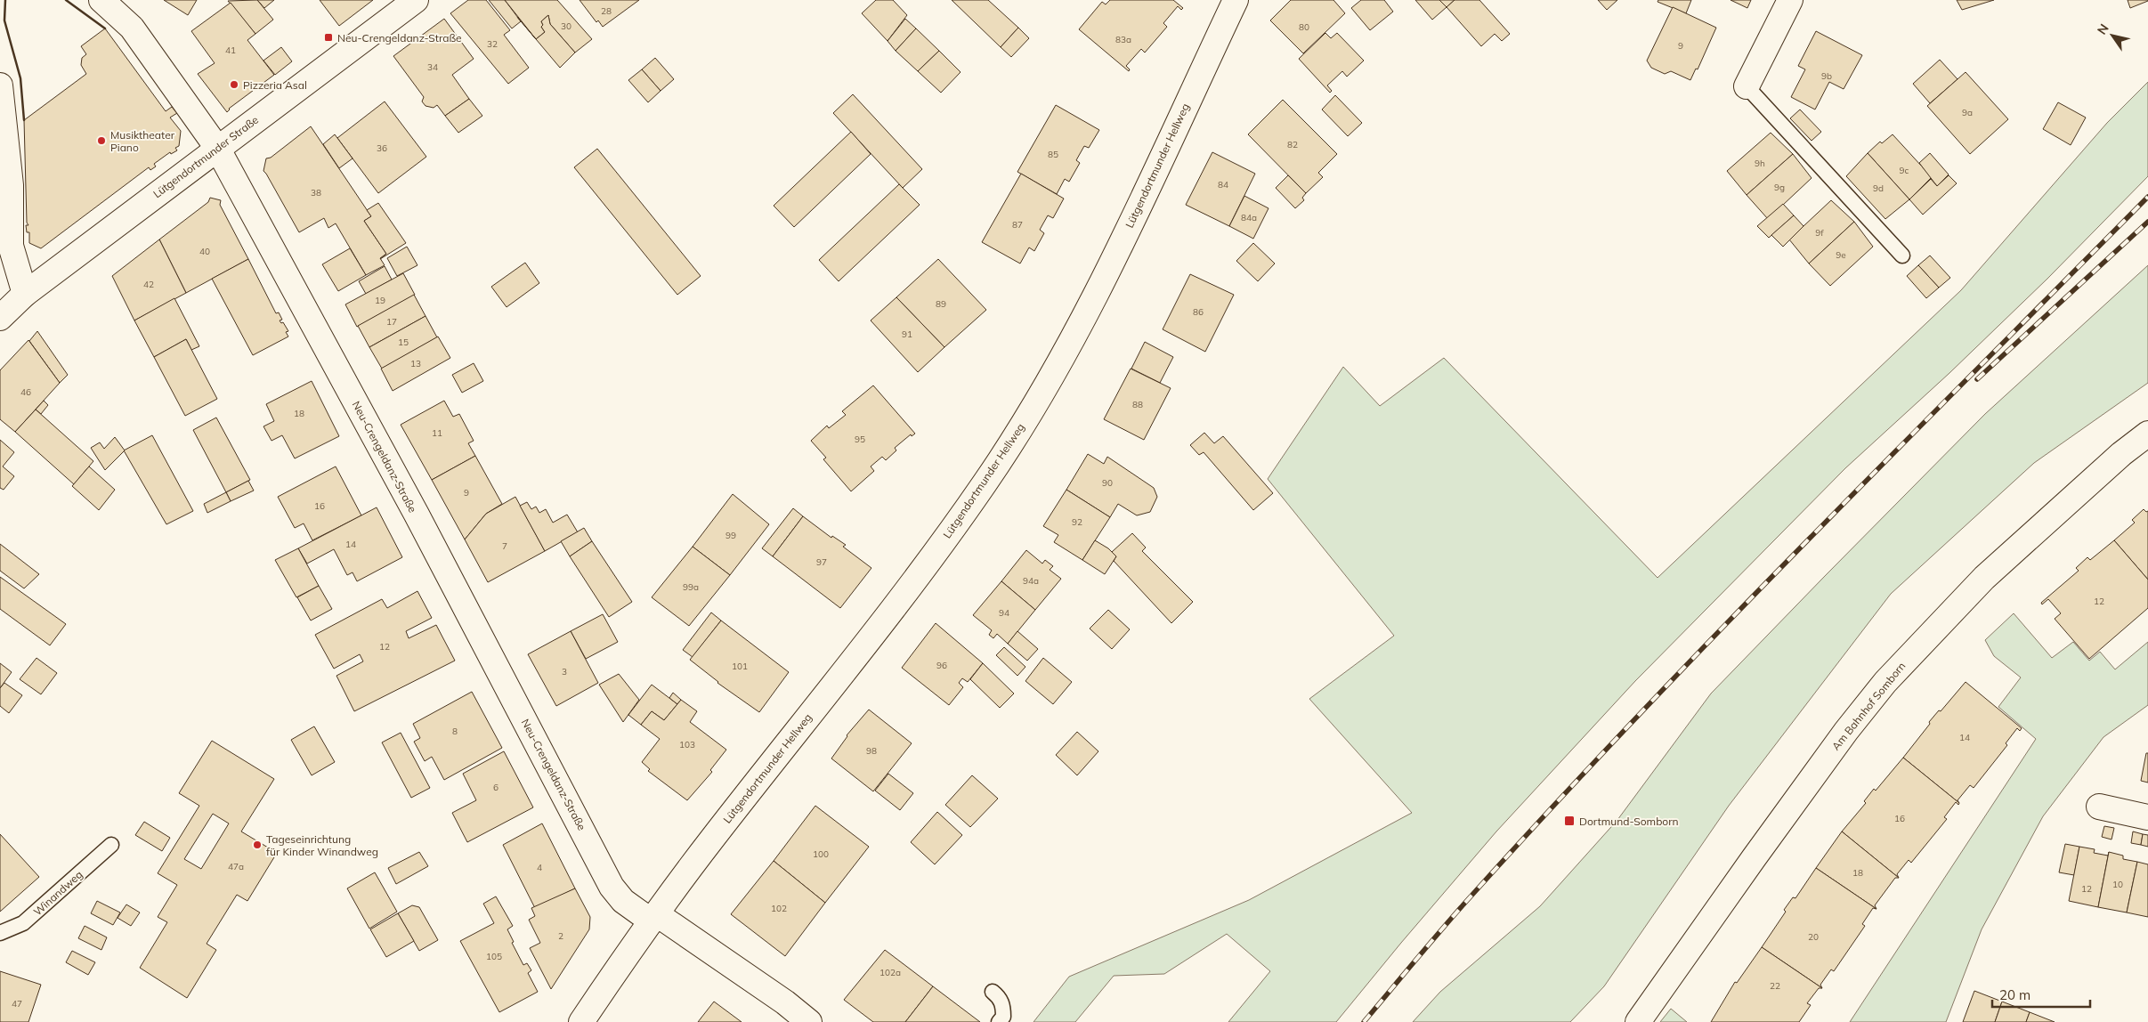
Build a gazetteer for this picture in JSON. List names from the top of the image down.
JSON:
{
  "streets": {
    "street": [
      "Lütgendortmunder Straße",
      "Lütgendortmunder Hellweg",
      "Neu-Crengeldanz-Straße",
      "Am Bahnhof Somborn"
    ],
    "lane": ["Winandweg"]
  },
  "crossings": [
    ["Lütgendortmunder Straße", "Neu-Crengeldanz-Straße"],
    ["Lütgendortmunder Hellweg", "Neu-Crengeldanz-Straße"]
  ],
  "places": {
    "transit": ["Neu-Crengeldanz-Straße", "Dortmund-Somborn"],
    "other": ["Pizzeria Asal", "Musiktheater Piano", "Tageseinrichtung für Kinder Winandweg"]
  },
  "house_numbers": [
    "28",
    "30",
    "80",
    "83a",
    "32",
    "9",
    "41",
    "34",
    "9b",
    "9a",
    "82",
    "36",
    "85",
    "9h",
    "9c",
    "84",
    "9g",
    "9d",
    "38",
    "84a",
    "87",
    "9f",
    "40",
    "9e",
    "42",
    "19",
    "89",
    "86",
    "17",
    "91",
    "15",
    "13",
    "46",
    "88",
    "18",
    "11",
    "95",
    "90",
    "9",
    "16",
    "92",
    "99",
    "14",
    "7",
    "97",
    "94a",
    "99a",
    "12",
    "94",
    "12",
    "96",
    "101",
    "3",
    "8",
    "14",
    "103",
    "98",
    "6",
    "16",
    "100",
    "47a",
    "4",
    "18",
    "10",
    "12",
    "102",
    "2",
    "20",
    "105",
    "102a",
    "22",
    "47"
  ],
  "scale_bar": "20 m",
  "north": "top left"
}
